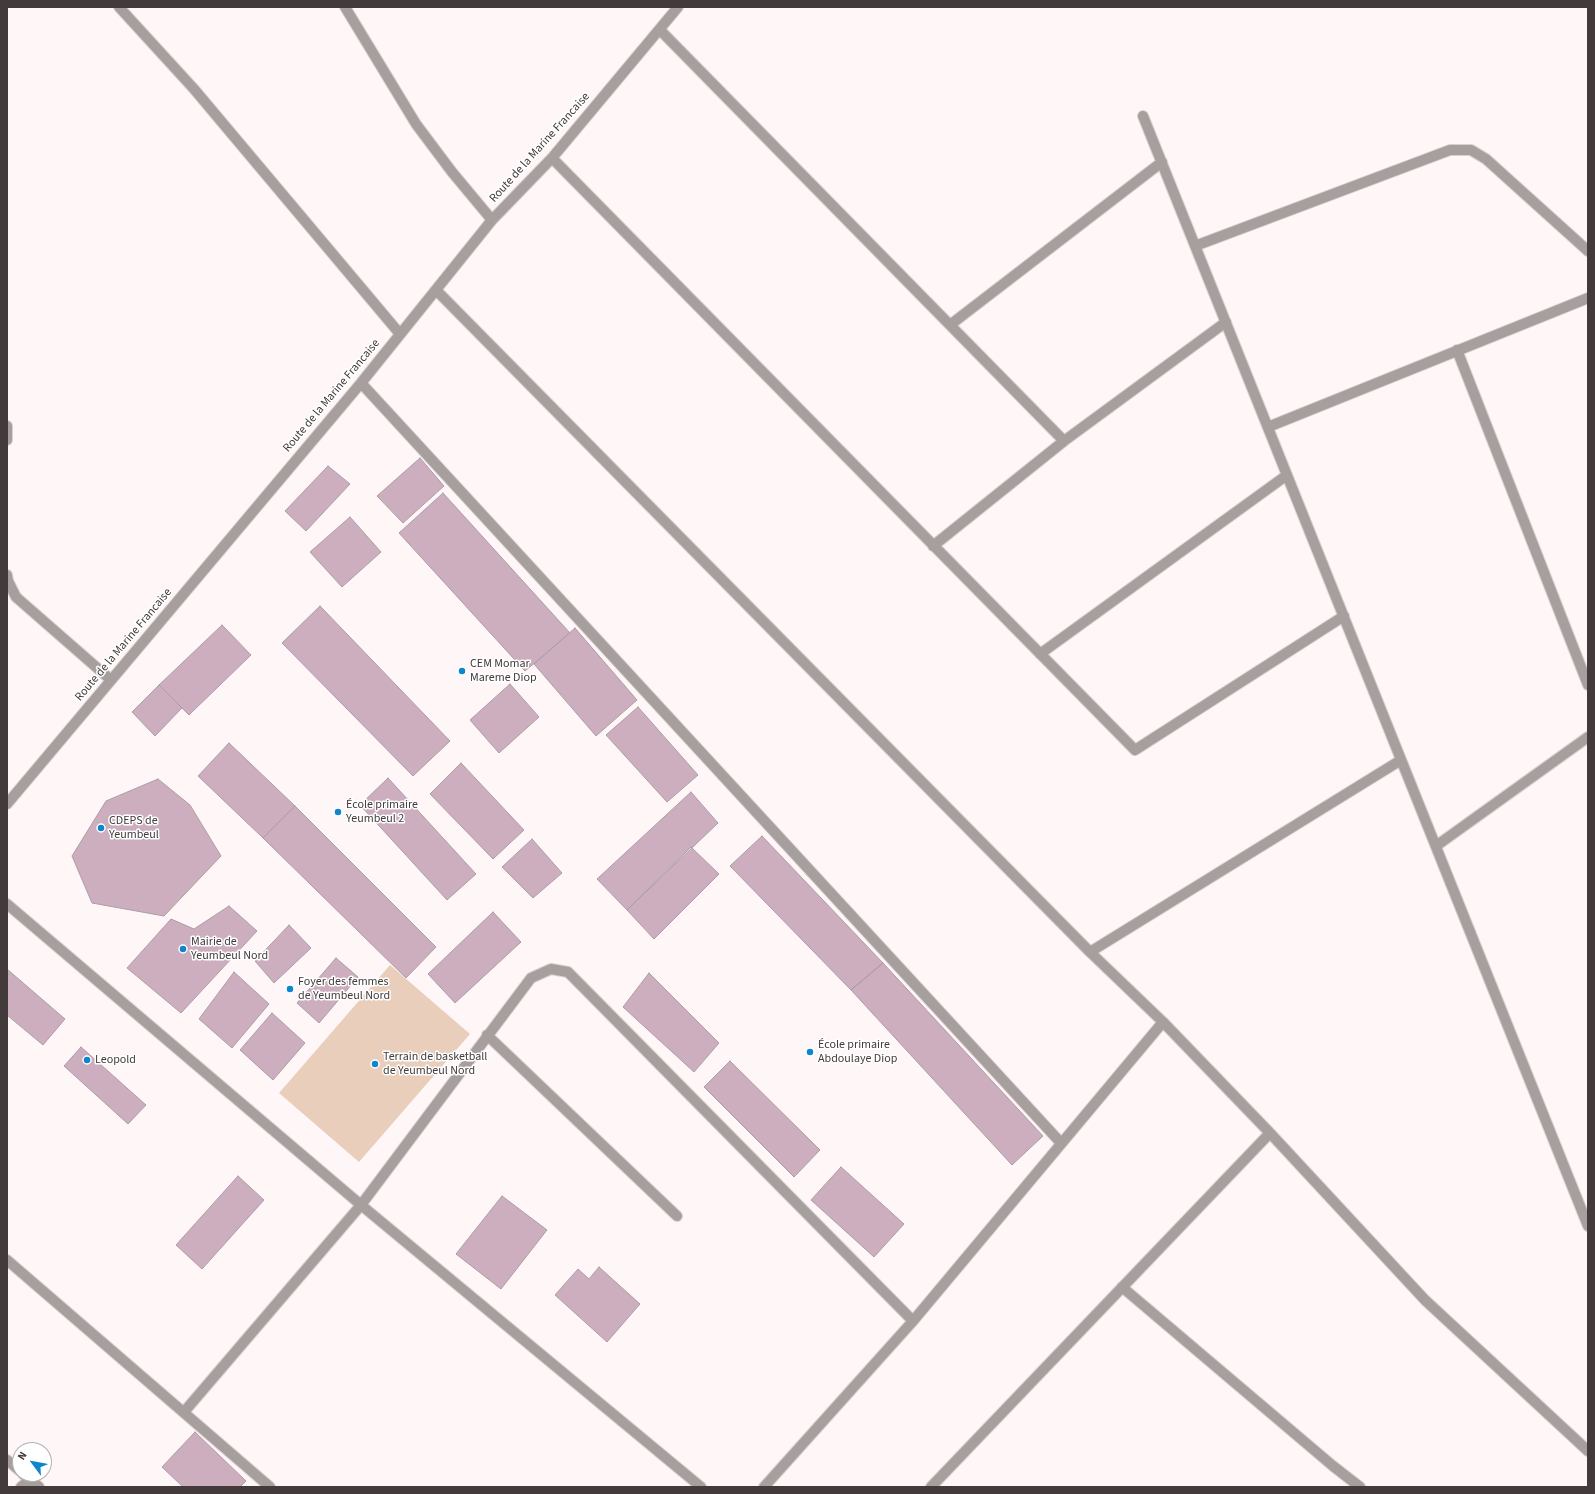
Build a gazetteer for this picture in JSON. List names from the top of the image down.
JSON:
{
  "streets": {
    "street": ["Route de la Marine Francaise"]
  },
  "places": [
    "CEM Momar Mareme Diop",
    "École primaire Yeumbeul 2",
    "CDEPS de Yeumbeul",
    "Mairie de Yeumbeul Nord",
    "Foyer des femmes de Yeumbeul Nord",
    "École primaire Abdoulaye Diop",
    "Leopold",
    "Terrain de basketball de Yeumbeul Nord"
  ],
  "north": "top left"
}
